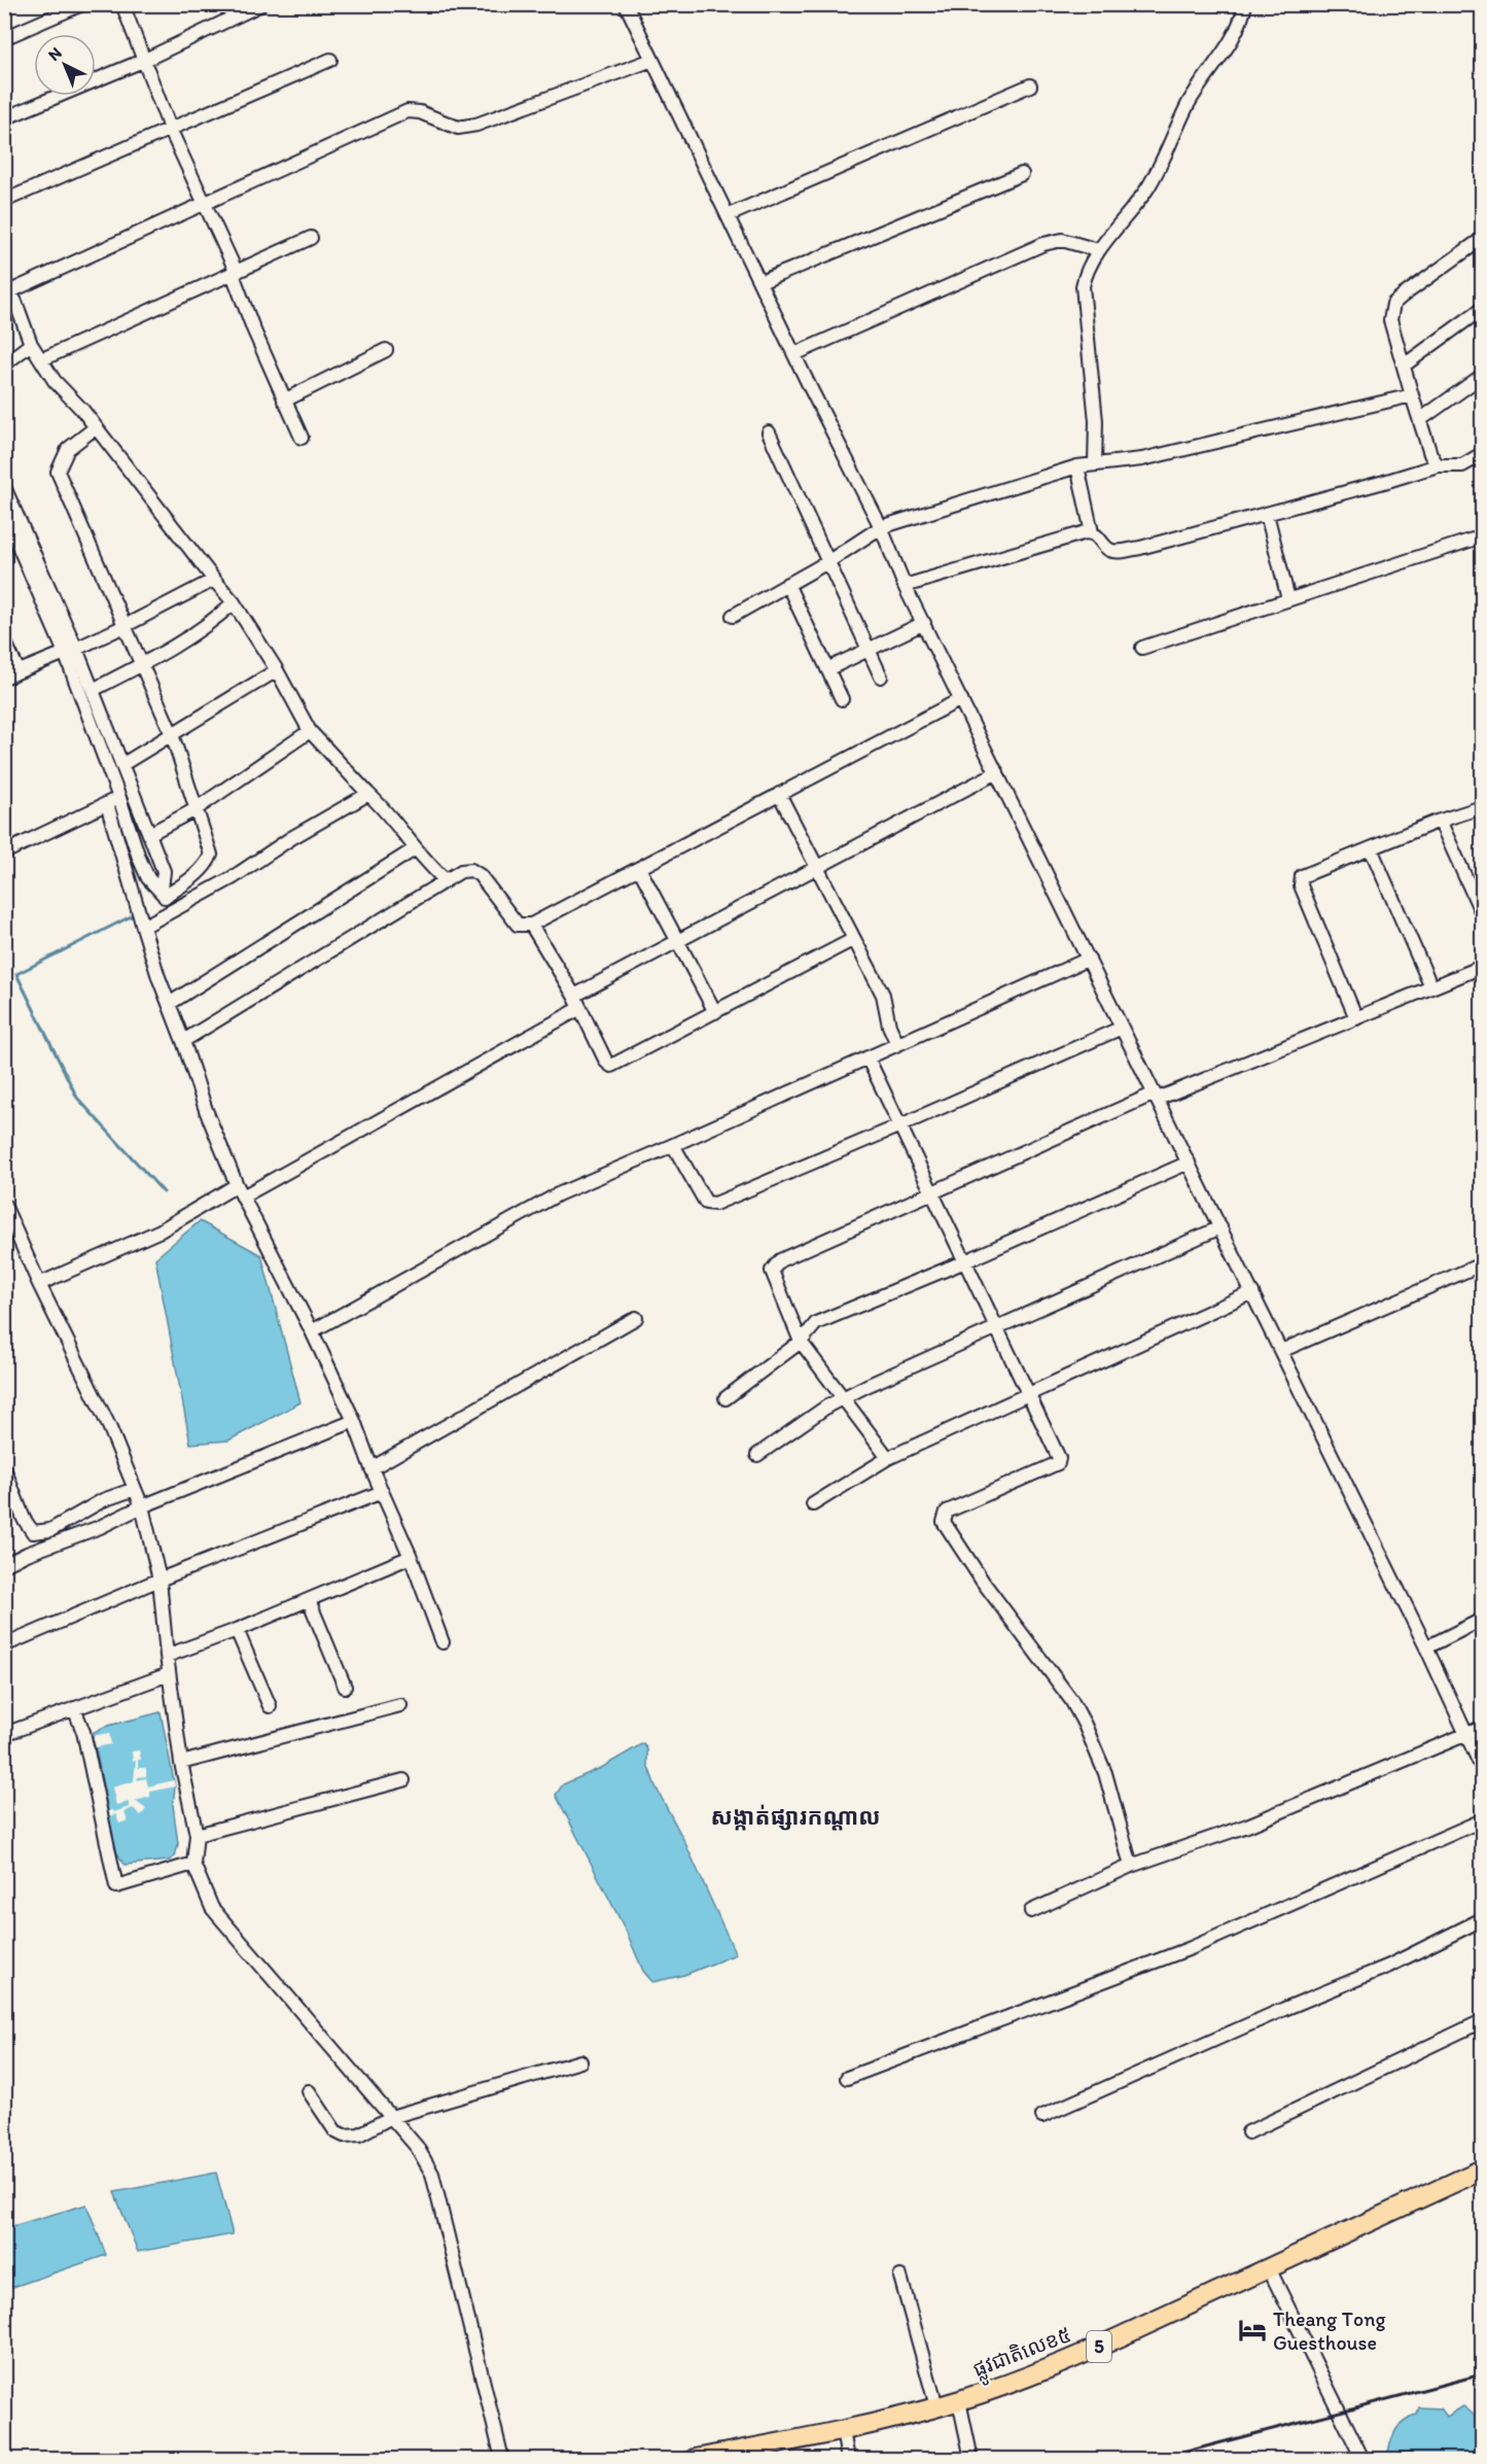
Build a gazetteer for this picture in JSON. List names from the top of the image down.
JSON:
{
  "streets": {
    "highway": ["5", "ផ្លូវជាតិលេខ៥"]
  },
  "districts": ["សង្កាត់ផ្សារកណ្ដាល"],
  "places": {
    "hotel": ["Theang Tong Guesthouse"]
  },
  "north": "top left"
}
